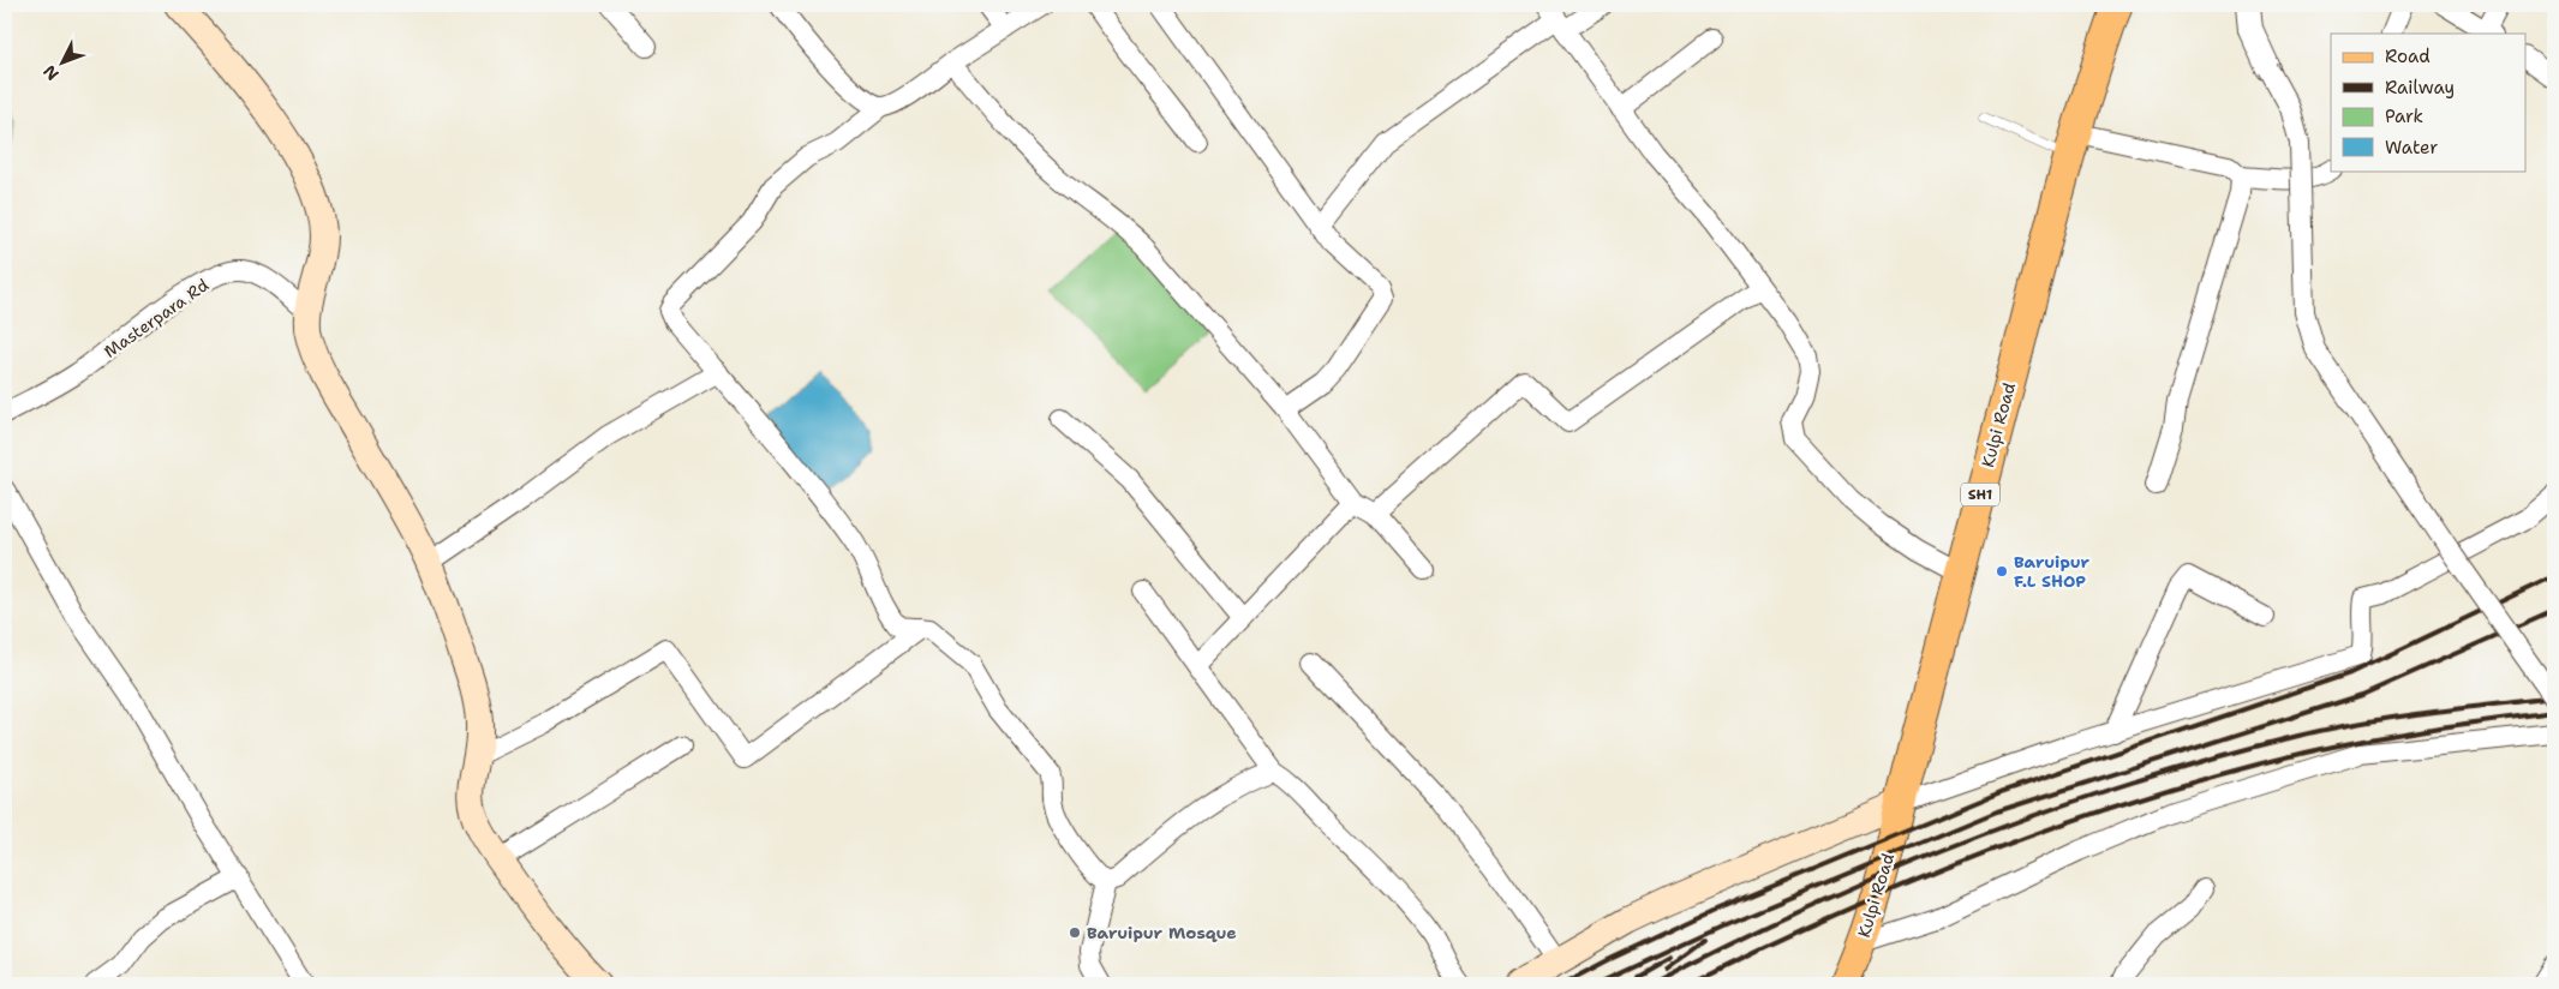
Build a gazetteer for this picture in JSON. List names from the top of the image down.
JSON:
{
  "streets": {
    "main road": ["Kulpi Road", "SH1"],
    "street": ["Masterpara Rd"]
  },
  "places": ["Baruipur F.L SHOP", "Baruipur Mosque"],
  "legend": [
    "Road",
    "Railway",
    "Park",
    "Water"
  ],
  "north": "bottom left"
}
